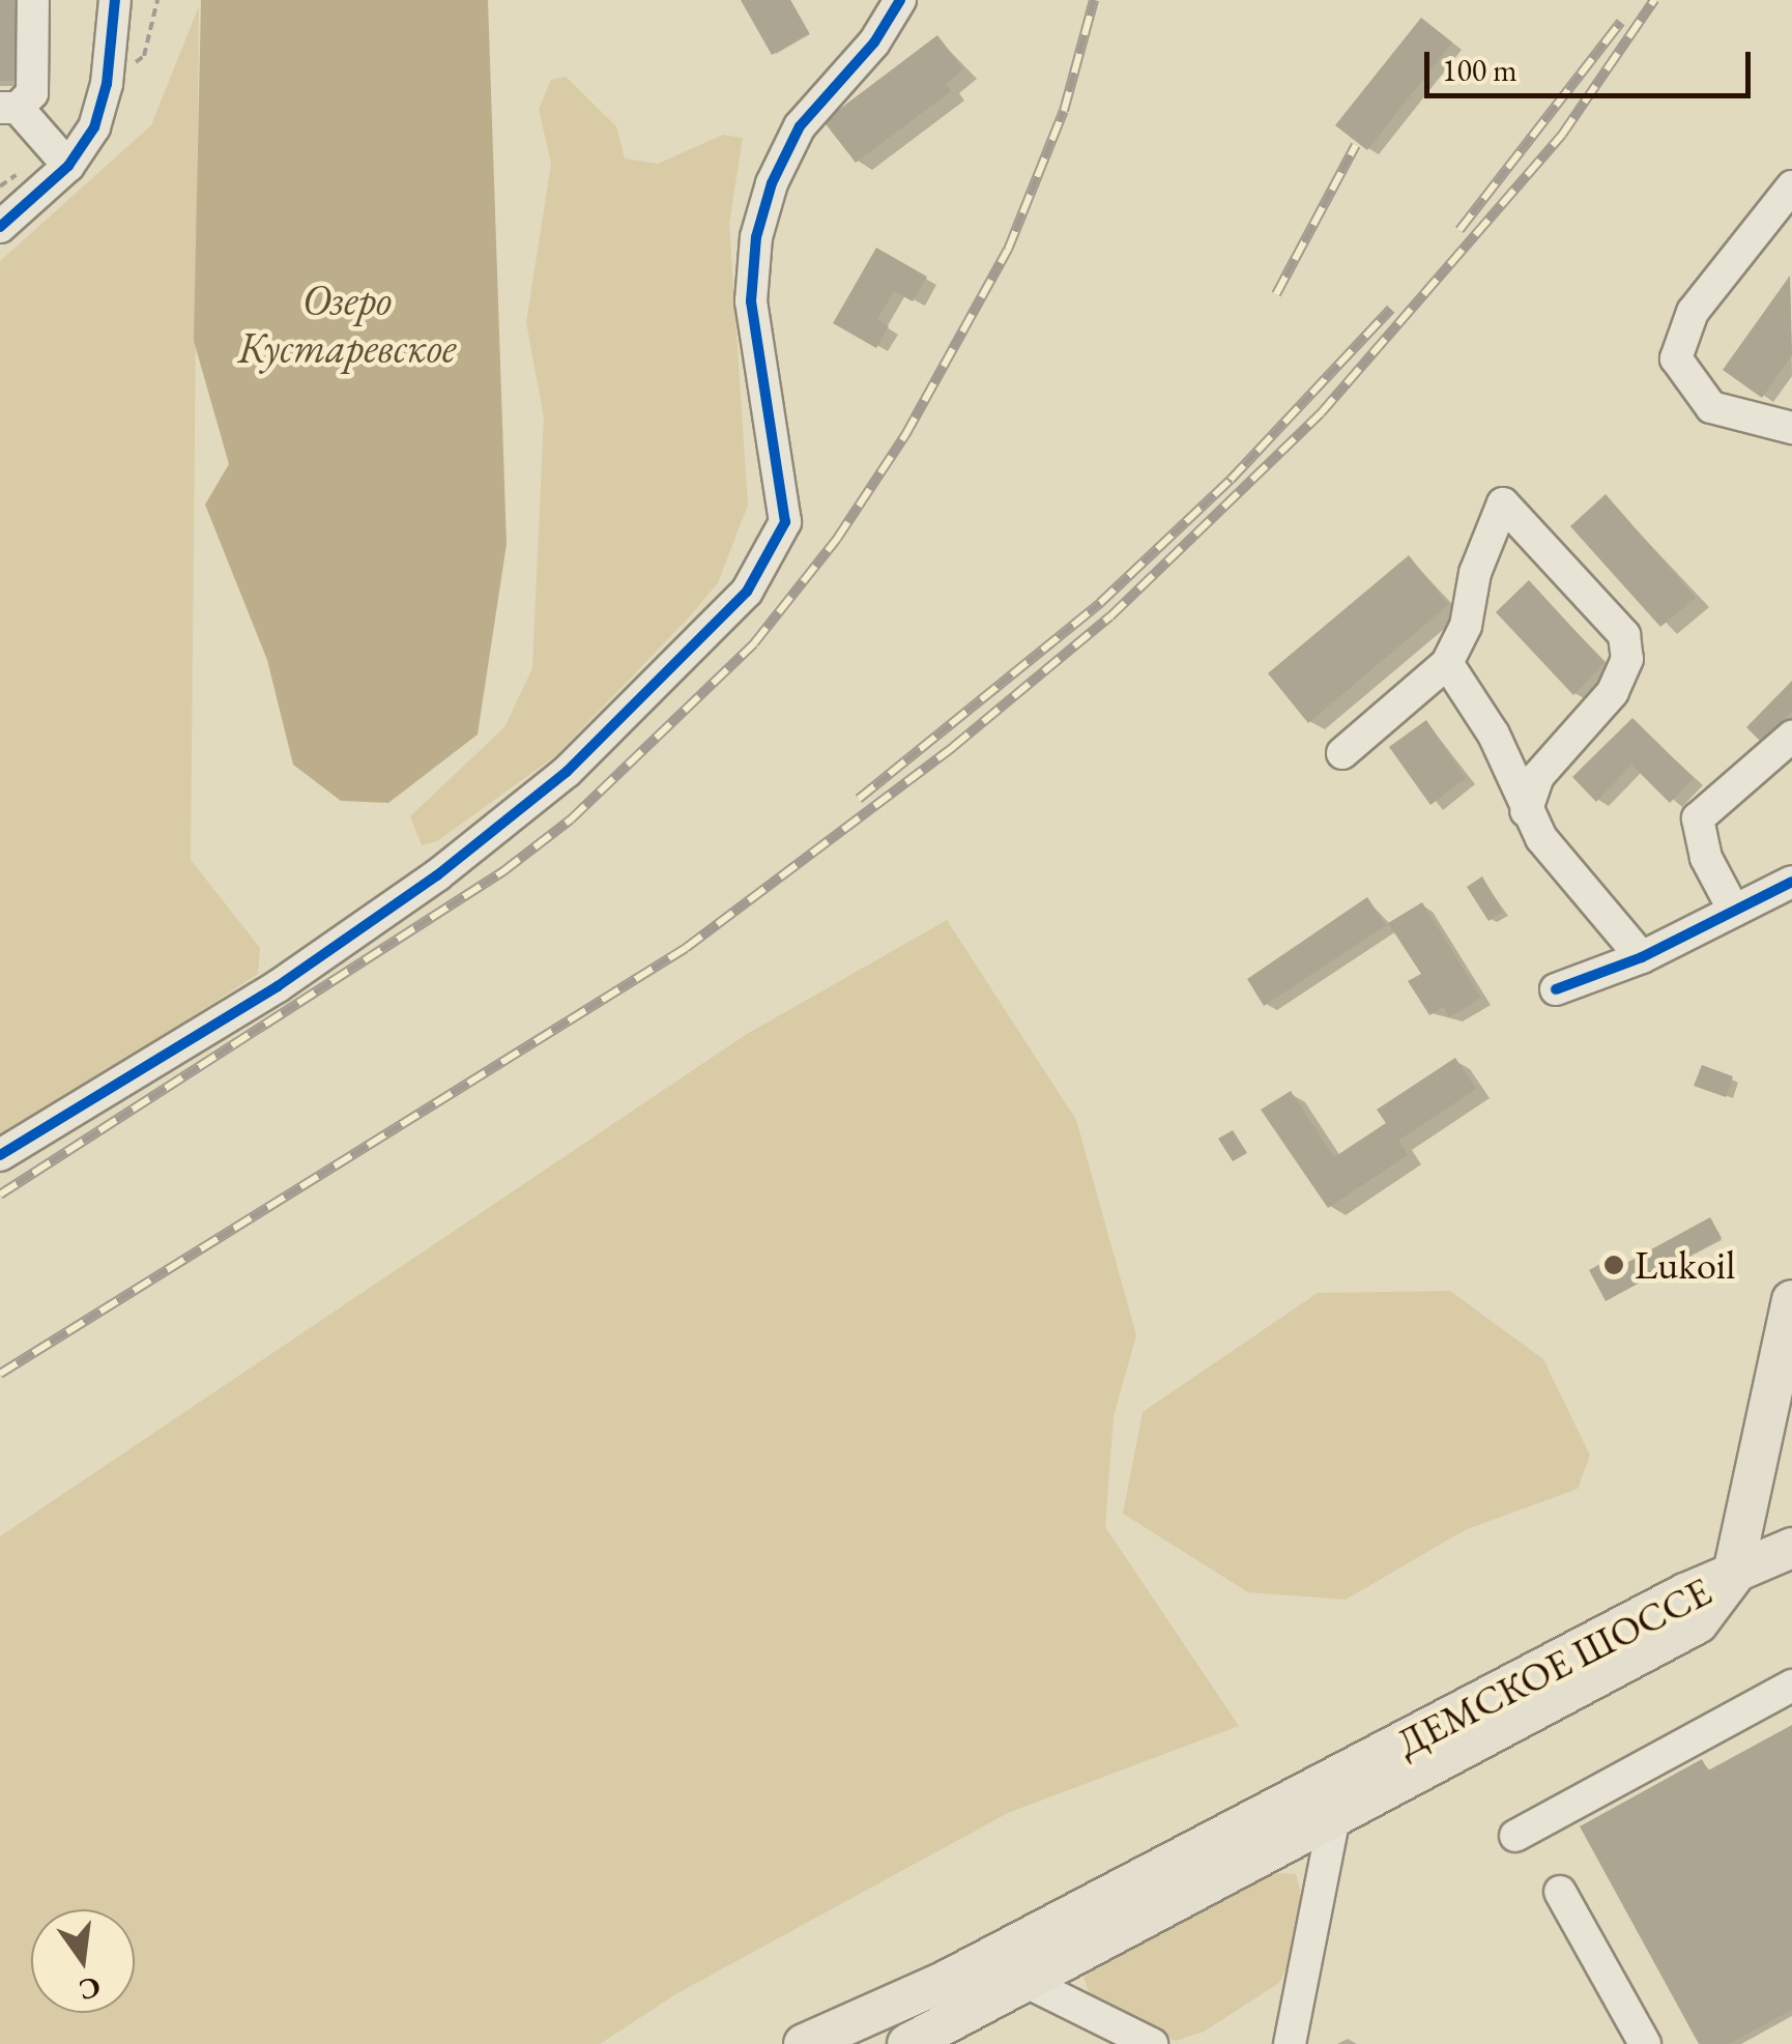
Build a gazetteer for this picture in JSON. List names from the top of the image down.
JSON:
{
  "streets": {
    "main road": ["ДЕМСКОЕ ШОССЕ"]
  },
  "water": ["Озеро Кустаревское"],
  "places": ["Lukoil"],
  "scale_bar": "100 m",
  "north": "bottom"
}
